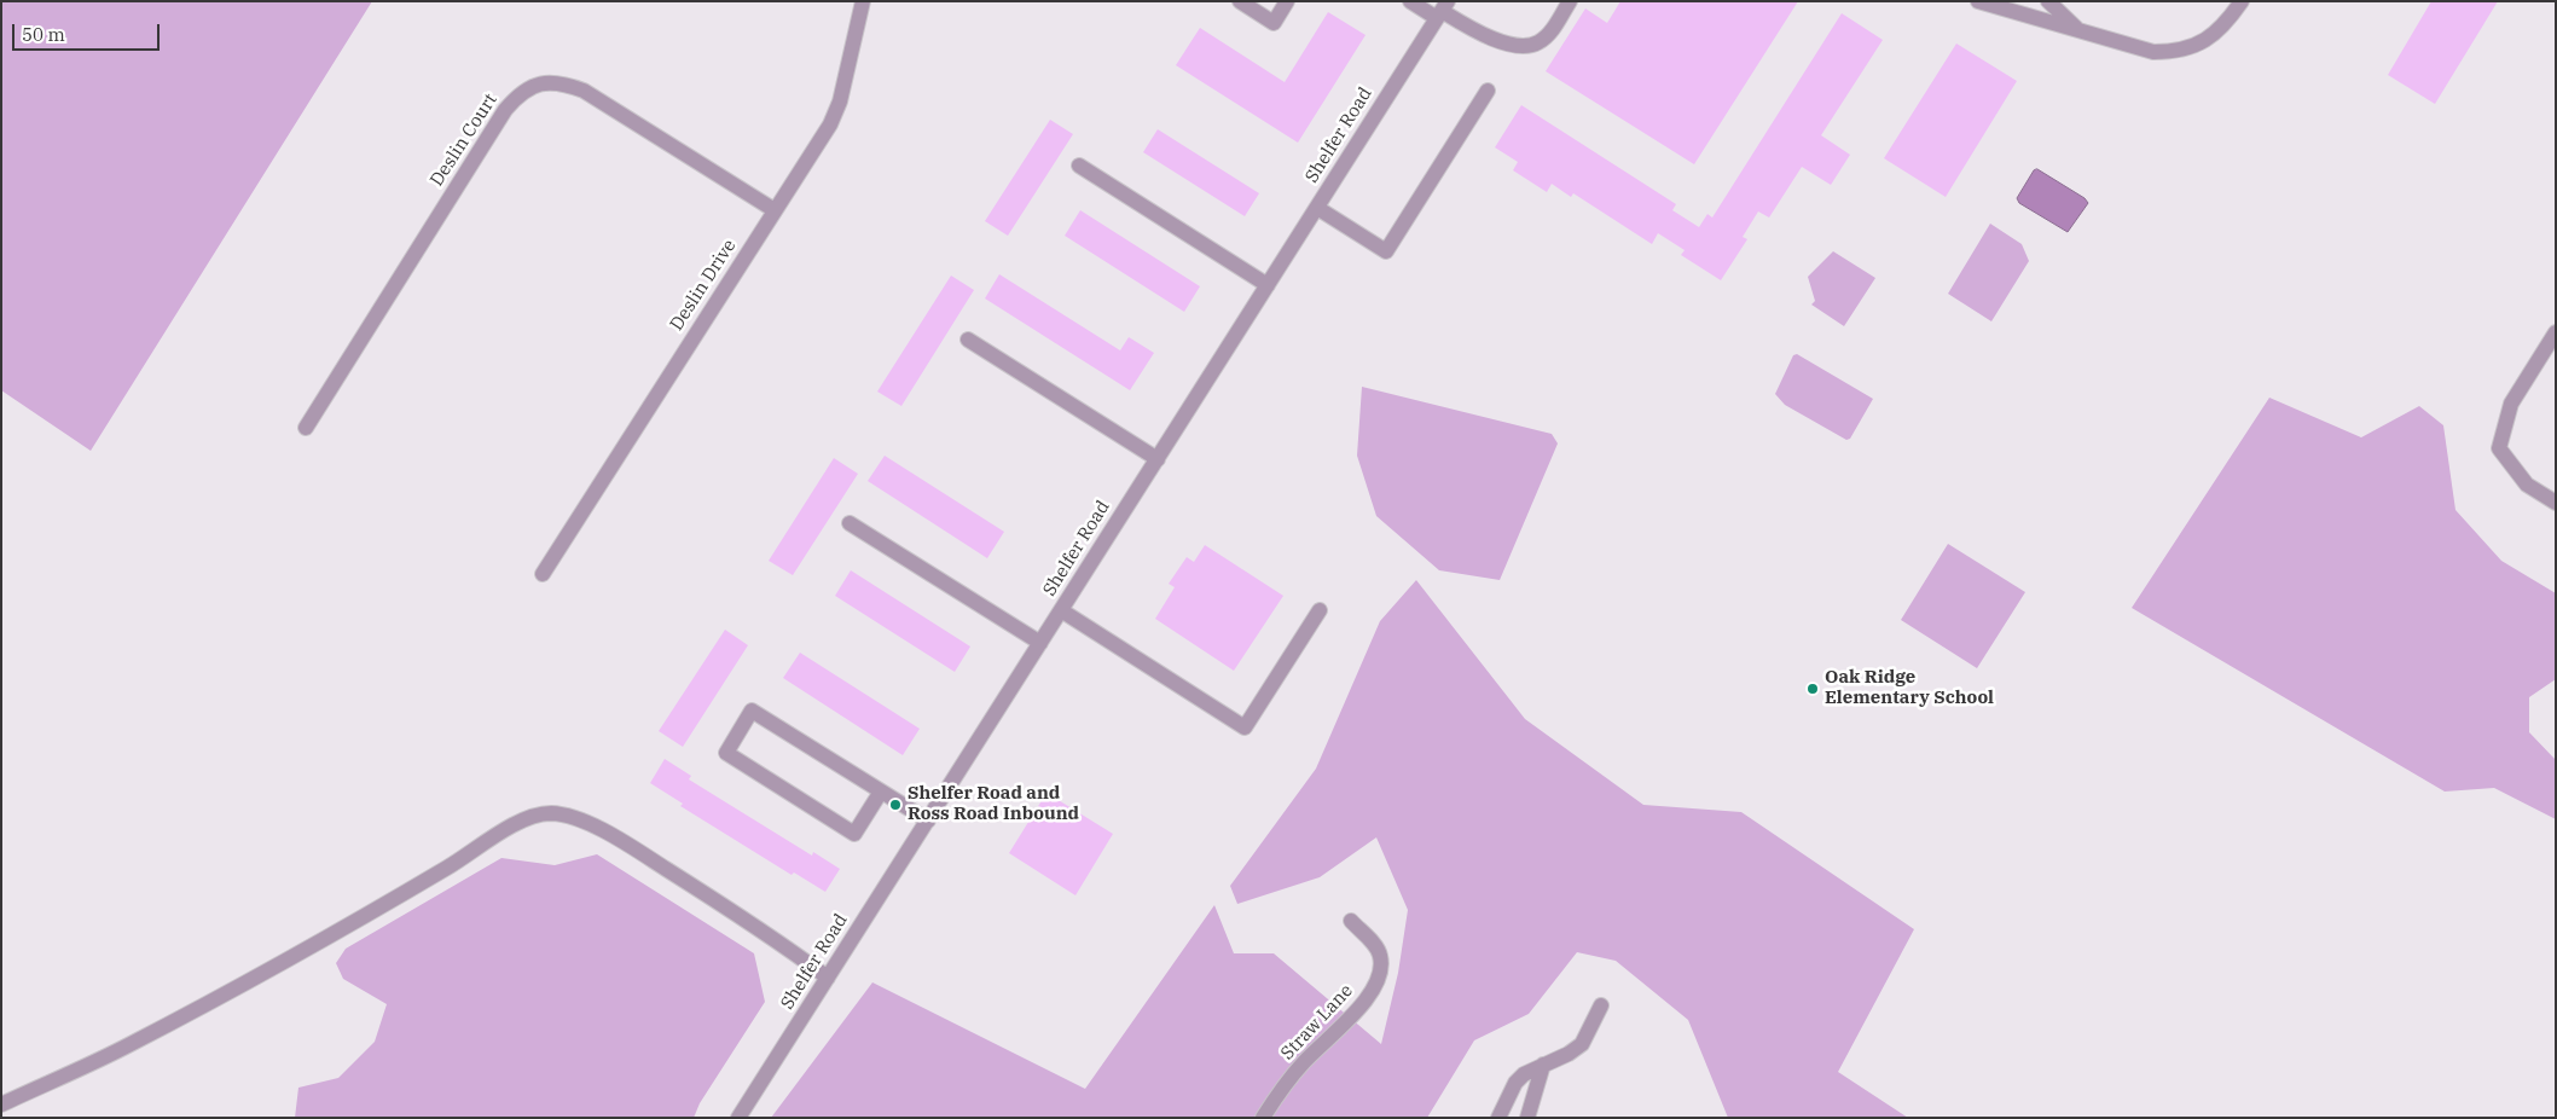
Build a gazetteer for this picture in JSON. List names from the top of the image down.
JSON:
{
  "streets": {
    "street": [
      "Shelfer Road",
      "Deslin Court",
      "Deslin Drive",
      "Straw Lane"
    ]
  },
  "crossings": [
    ["Deslin Court", "Deslin Drive"]
  ],
  "places": ["Oak Ridge Elementary School", "Shelfer Road and Ross Road Inbound"],
  "scale_bar": "50 m"
}
